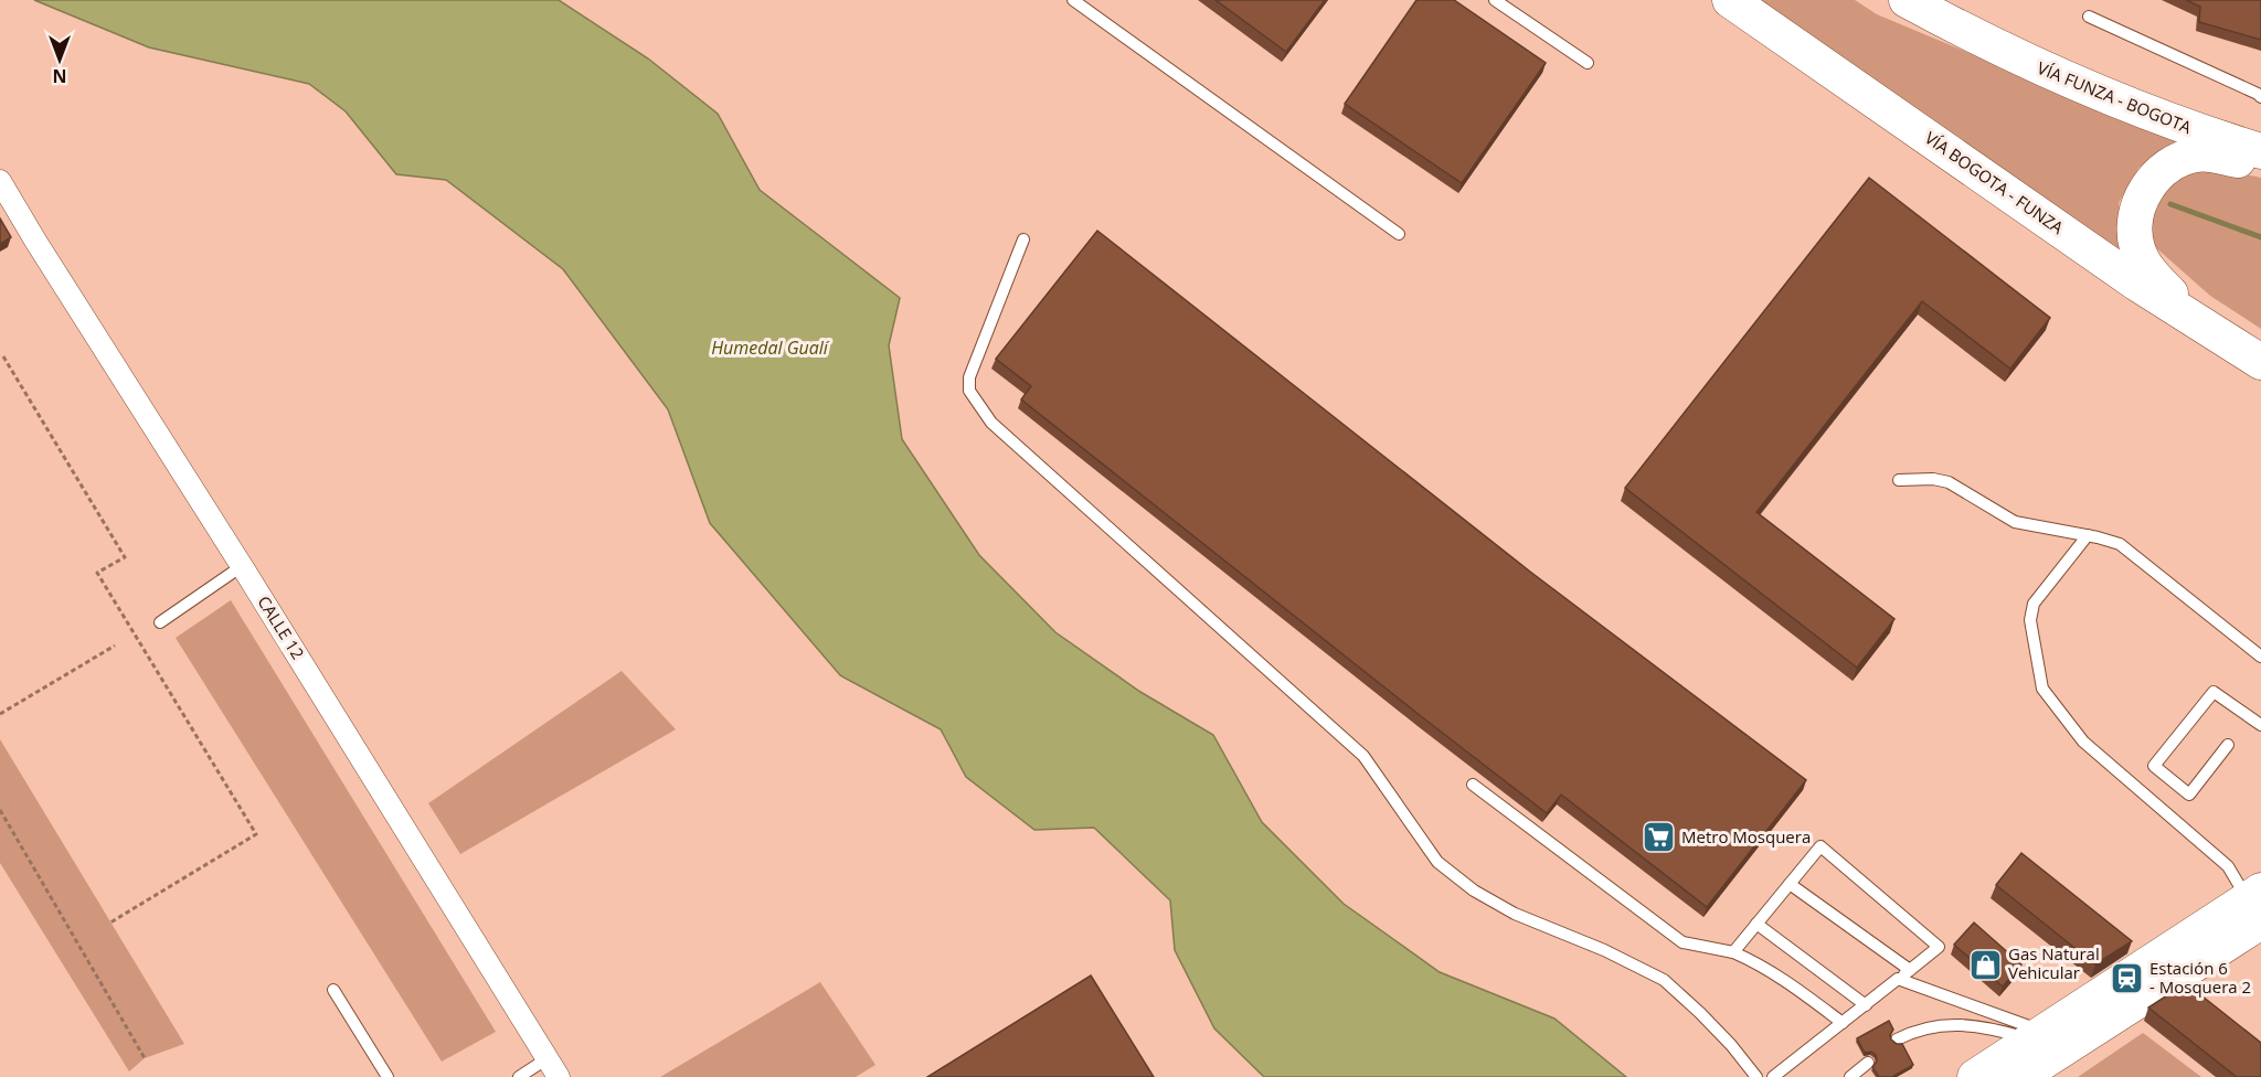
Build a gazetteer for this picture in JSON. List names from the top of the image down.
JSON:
{
  "streets": {
    "main road": ["VÍA FUNZA - BOGOTA", "VÍA BOGOTA - FUNZA"],
    "street": ["CALLE 12"]
  },
  "water": ["Humedal Gualí"],
  "places": {
    "supermarket": ["Metro Mosquera"],
    "shop": ["Gas Natural Vehicular"],
    "station": ["Estación 6 - Mosquera 2"]
  },
  "north": "bottom"
}
